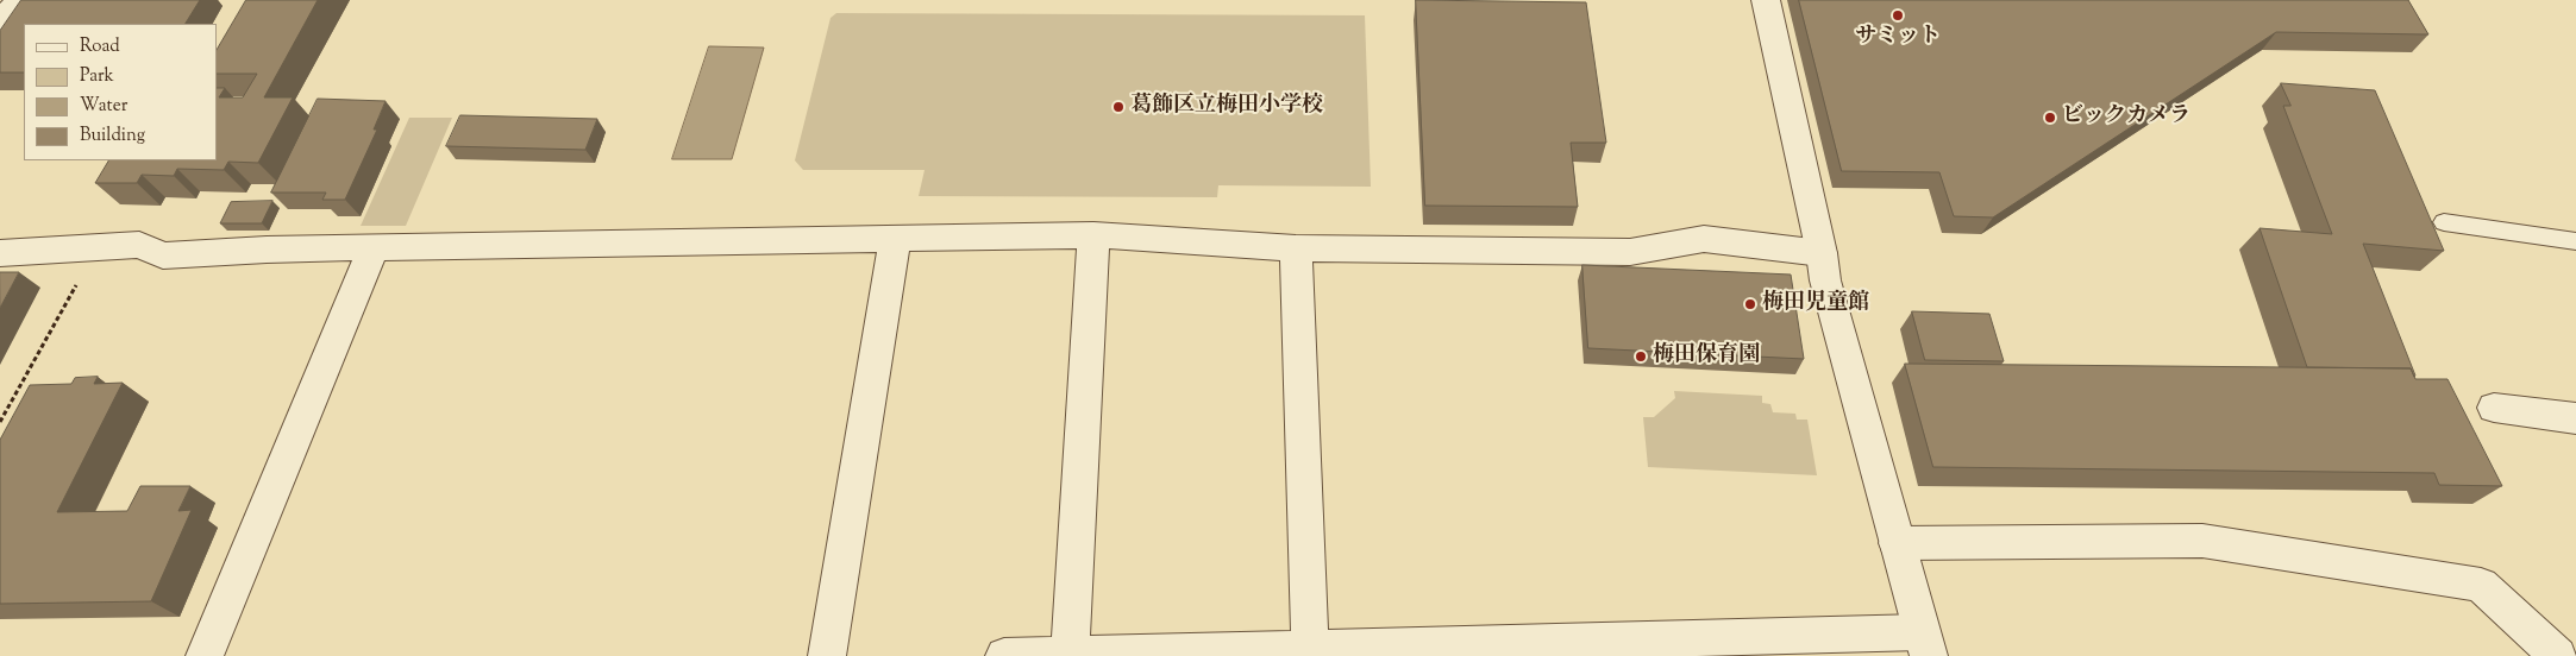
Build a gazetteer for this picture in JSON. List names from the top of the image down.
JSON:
{
  "places": [
    "サミット",
    "葛飾区立梅田小学校",
    "ビックカメラ",
    "梅田児童館",
    "梅田保育園"
  ],
  "legend": [
    "Road",
    "Park",
    "Water",
    "Building"
  ]
}
